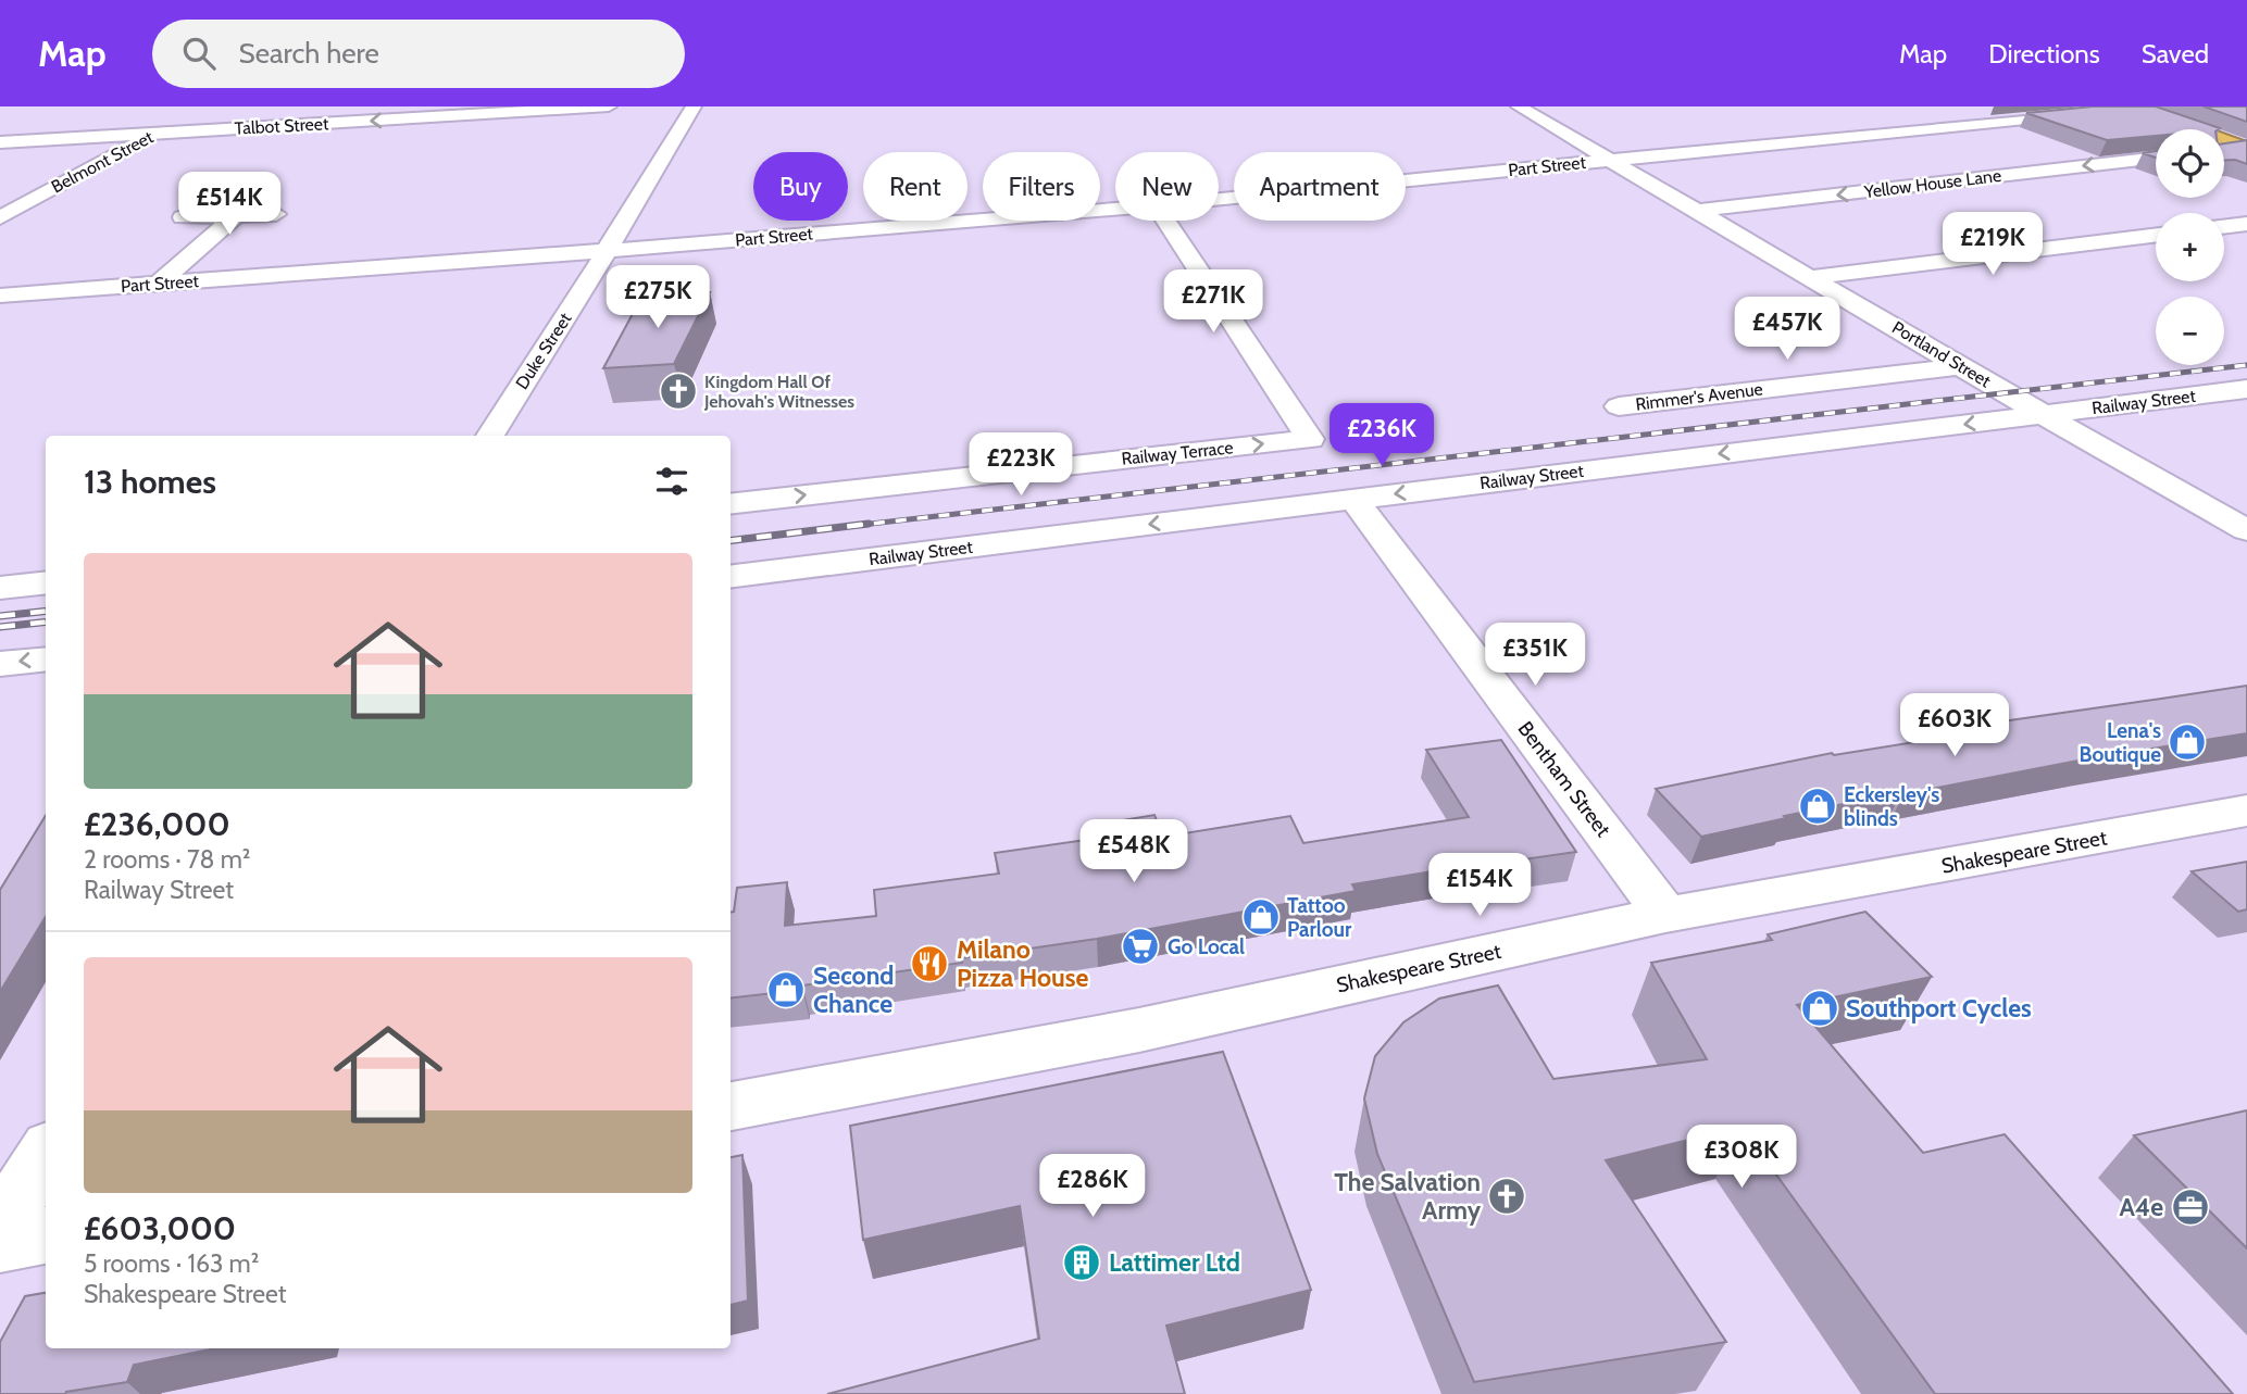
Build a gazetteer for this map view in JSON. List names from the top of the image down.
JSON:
{
  "streets": {
    "street": [
      "Talbot Street",
      "Belmont Street",
      "Part Street",
      "Yellow House Lane",
      "Duke Street",
      "Portland Street",
      "Rimmer's Avenue",
      "Railway Street",
      "Railway Terrace",
      "Bentham Street",
      "Shakespeare Street"
    ]
  },
  "crossings": [
    ["Talbot Street", "Belmont Street"],
    ["Part Street", "Duke Street"],
    ["Part Street", "Portland Street"],
    ["Yellow House Lane", "Portland Street"],
    ["Portland Street", "Rimmer's Avenue"],
    ["Portland Street", "Railway Street"],
    ["Railway Street", "Bentham Street"],
    ["Bentham Street", "Shakespeare Street"]
  ],
  "one_way": ["Talbot Street", "Railway Street"],
  "places": {
    "church": ["Kingdom Hall Of Jehovah's Witnesses", "The Salvation Army"],
    "shop": [
      "Lena's Boutique",
      "Eckersley's blinds",
      "Tattoo Parlour",
      "Second Chance",
      "Southport Cycles"
    ],
    "supermarket": ["Go Local"],
    "restaurant": ["Milano Pizza House"],
    "office": ["A4e"],
    "building": ["Lattimer Ltd"]
  },
  "page": {
    "header": "Map",
    "search": "Search here",
    "nav": ["Map", "Directions", "Saved"],
    "map_buttons": ["+", "−"],
    "chip": [
      "Buy",
      "Rent",
      "Filters",
      "New",
      "Apartment"
    ],
    "price": [
      "£514K",
      "£219K",
      "£275K",
      "£271K",
      "£457K",
      "£236K",
      "£223K",
      "£351K",
      "£603K",
      "£548K",
      "£154K",
      "£308K",
      "£286K"
    ],
    "heading": "13 homes",
    "list": [
      {
        "name": "£236,000",
        "note": "2 rooms · 78 m² · Railway Street"
      },
      {
        "name": "£603,000",
        "note": "5 rooms · 163 m² · Shakespeare Street"
      }
    ]
  }
}
